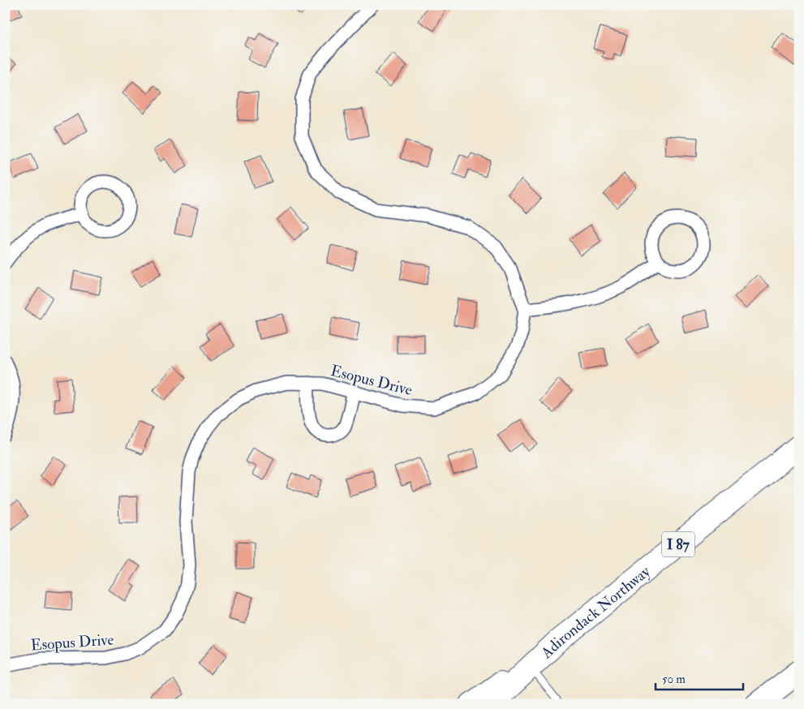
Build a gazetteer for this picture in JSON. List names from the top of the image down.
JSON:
{
  "streets": {
    "highway": ["I 87", "Adirondack Northway"],
    "street": ["Esopus Drive"]
  },
  "scale_bar": "50 m"
}
